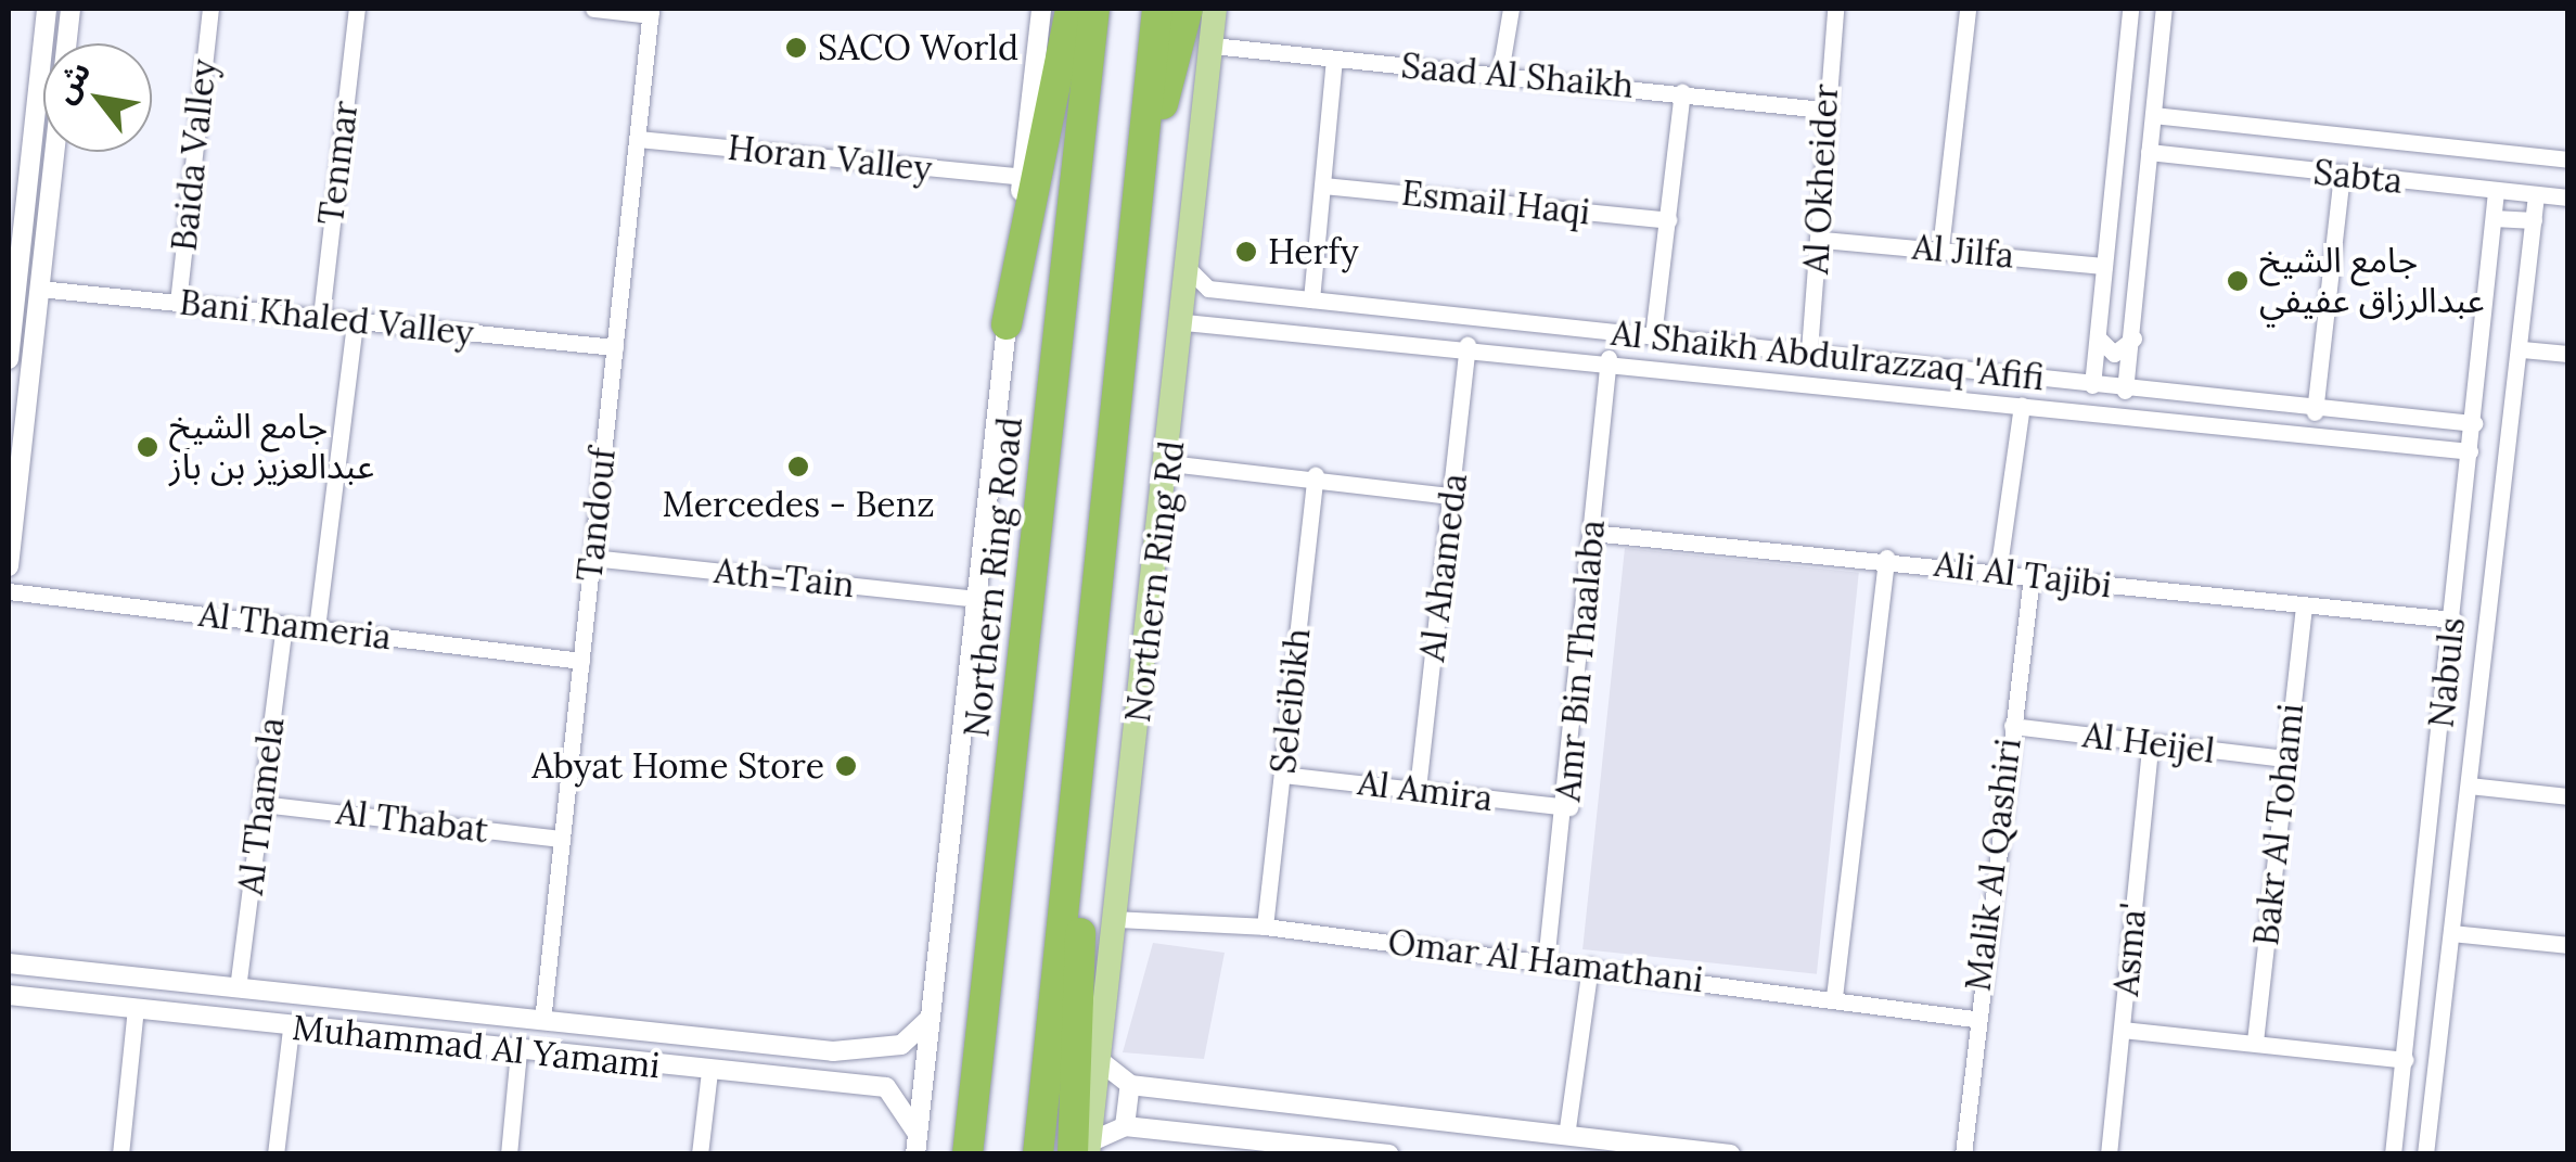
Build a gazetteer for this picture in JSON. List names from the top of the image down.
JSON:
{
  "streets": {
    "highway": ["Northern Ring Road"],
    "main road": ["Northern Ring Rd"],
    "street": [
      "Saad Al Shaikh",
      "Baida Valley",
      "Horan Valley",
      "Tenmar",
      "Sabta",
      "Al Okheider",
      "Esmail Haqi",
      "Al Jilfa",
      "Bani Khaled Valley",
      "Al Shaikh Abdulrazzaq 'Afifi",
      "Tandouf",
      "Al Ahameda",
      "Ali Al Tajibi",
      "Ath-Tain",
      "Al Thameria",
      "Amr Bin Thaalaba",
      "Nabuls",
      "Seleibikh",
      "Al Heijel",
      "Al Amira",
      "Al Thamela",
      "Al Thabat",
      "Bakr Al Tohami",
      "Malik Al Qashiri",
      "Asma'",
      "Omar Al Hamathani",
      "Muhammad Al Yamami"
    ]
  },
  "crossings": [
    ["Saad Al Shaikh", "Al Okheider"],
    ["Saad Al Shaikh", "Northern Ring Rd"],
    ["Baida Valley", "Bani Khaled Valley"],
    ["Horan Valley", "Tandouf"],
    ["Tenmar", "Bani Khaled Valley"],
    ["Sabta", "Nabuls"],
    ["Al Okheider", "Al Jilfa"],
    ["Al Okheider", "Al Shaikh Abdulrazzaq 'Afifi"],
    ["Bani Khaled Valley", "Tandouf"],
    ["Al Shaikh Abdulrazzaq 'Afifi", "Al Ahameda"],
    ["Al Shaikh Abdulrazzaq 'Afifi", "Northern Ring Rd"],
    ["Al Shaikh Abdulrazzaq 'Afifi", "Amr Bin Thaalaba"],
    ["Al Shaikh Abdulrazzaq 'Afifi", "Nabuls"],
    ["Tandouf", "Ath-Tain"],
    ["Tandouf", "Al Thameria"],
    ["Tandouf", "Al Thabat"],
    ["Tandouf", "Muhammad Al Yamami"],
    ["Al Ahameda", "Al Amira"],
    ["Ali Al Tajibi", "Amr Bin Thaalaba"],
    ["Ali Al Tajibi", "Nabuls"],
    ["Ali Al Tajibi", "Bakr Al Tohami"],
    ["Ali Al Tajibi", "Malik Al Qashiri"],
    ["Northern Ring Rd", "Omar Al Hamathani"],
    ["Al Thameria", "Al Thamela"],
    ["Amr Bin Thaalaba", "Al Amira"],
    ["Amr Bin Thaalaba", "Omar Al Hamathani"],
    ["Seleibikh", "Al Amira"],
    ["Seleibikh", "Omar Al Hamathani"],
    ["Al Heijel", "Bakr Al Tohami"],
    ["Al Heijel", "Malik Al Qashiri"],
    ["Al Heijel", "Asma'"],
    ["Al Thamela", "Al Thabat"],
    ["Al Thamela", "Muhammad Al Yamami"],
    ["Malik Al Qashiri", "Omar Al Hamathani"]
  ],
  "places": [
    "SACO World",
    "Herfy",
    "جامع الشيخ عبدالرزاق عفيفي",
    "جامع الشيخ عبدالعزيز بن باز",
    "Mercedes - Benz",
    "Abyat Home Store"
  ],
  "north": "top left"
}
